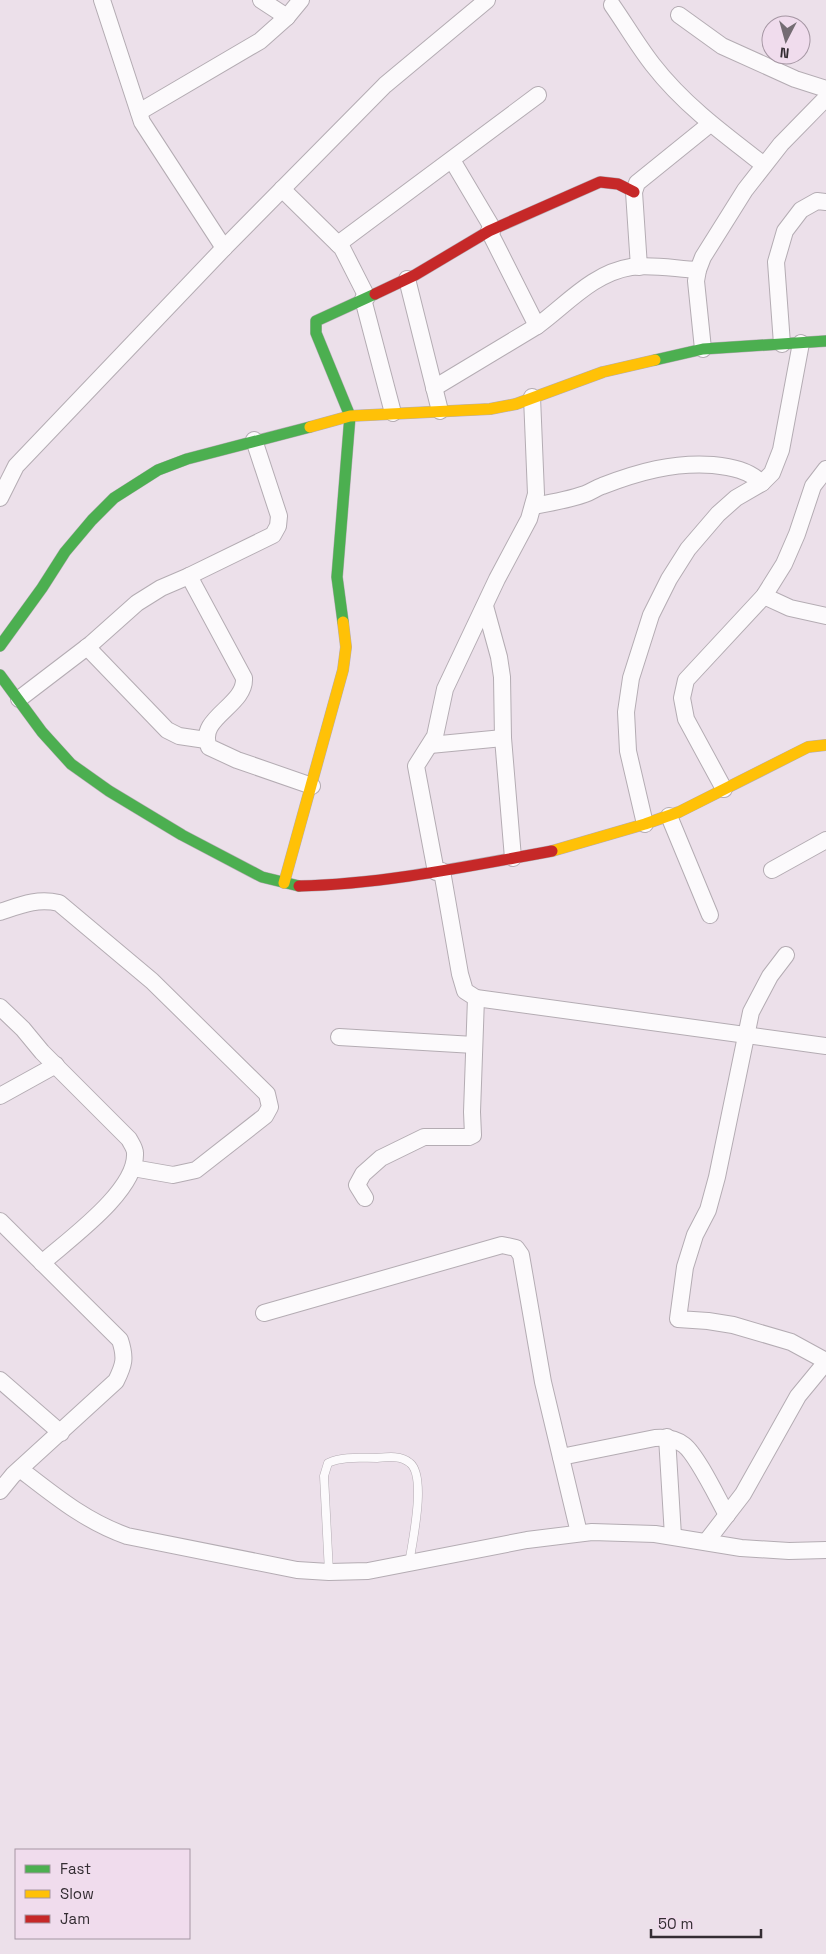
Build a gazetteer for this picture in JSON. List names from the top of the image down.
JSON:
{
  "legend": ["Fast", "Slow", "Jam"],
  "scale_bar": "50 m",
  "north": "bottom"
}
